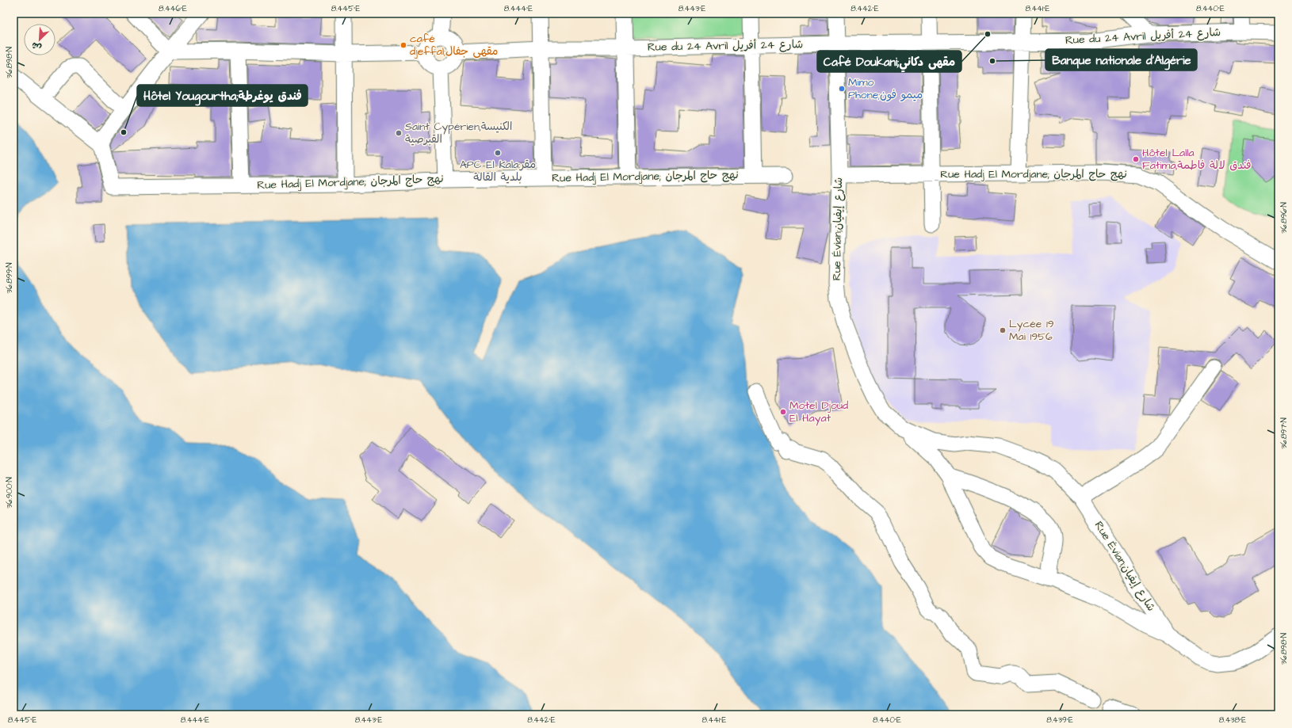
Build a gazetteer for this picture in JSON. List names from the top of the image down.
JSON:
{
  "streets": {
    "street": ["Rue du 24 Avril شارع 24 أفريل", "Rue Hadj El Mordjane; نهج حاج المرجان", "Rue Évian;شارع إيفيان"]
  },
  "crossings": [
    ["Rue du 24 Avril شارع 24 أفريل", "Rue Évian;شارع إيفيان"],
    ["Rue Hadj El Mordjane; نهج حاج المرجان", "Rue Évian;شارع إيفيان"]
  ],
  "places": [
    "Café Doukani;مقهى دكاني",
    "café djeffal;مقهى جفال",
    "Banque nationale d'Algérie",
    "Mimo Phone;ميمو فون",
    "Hôtel Yougourtha;فندق يوغرطة",
    "Saint Cypérien;الكنيسة القبرصية",
    "APC El Kala;مقر بلدية القالة",
    "Hôtel Lalla Fatima;فندق لالة فاطمة",
    "Lycée 19 Mai 1956",
    "Motel Djoud El Hayat"
  ],
  "north": "bottom left",
  "coordinates": [
    "8.446°E",
    "8.445°E",
    "8.444°E",
    "8.443°E",
    "8.442°E",
    "8.441°E",
    "8.440°E",
    "36.898°N",
    "36.896°N",
    "36.899°N",
    "36.897°N",
    "36.900°N",
    "8.439°E",
    "8.438°E"
  ]
}
